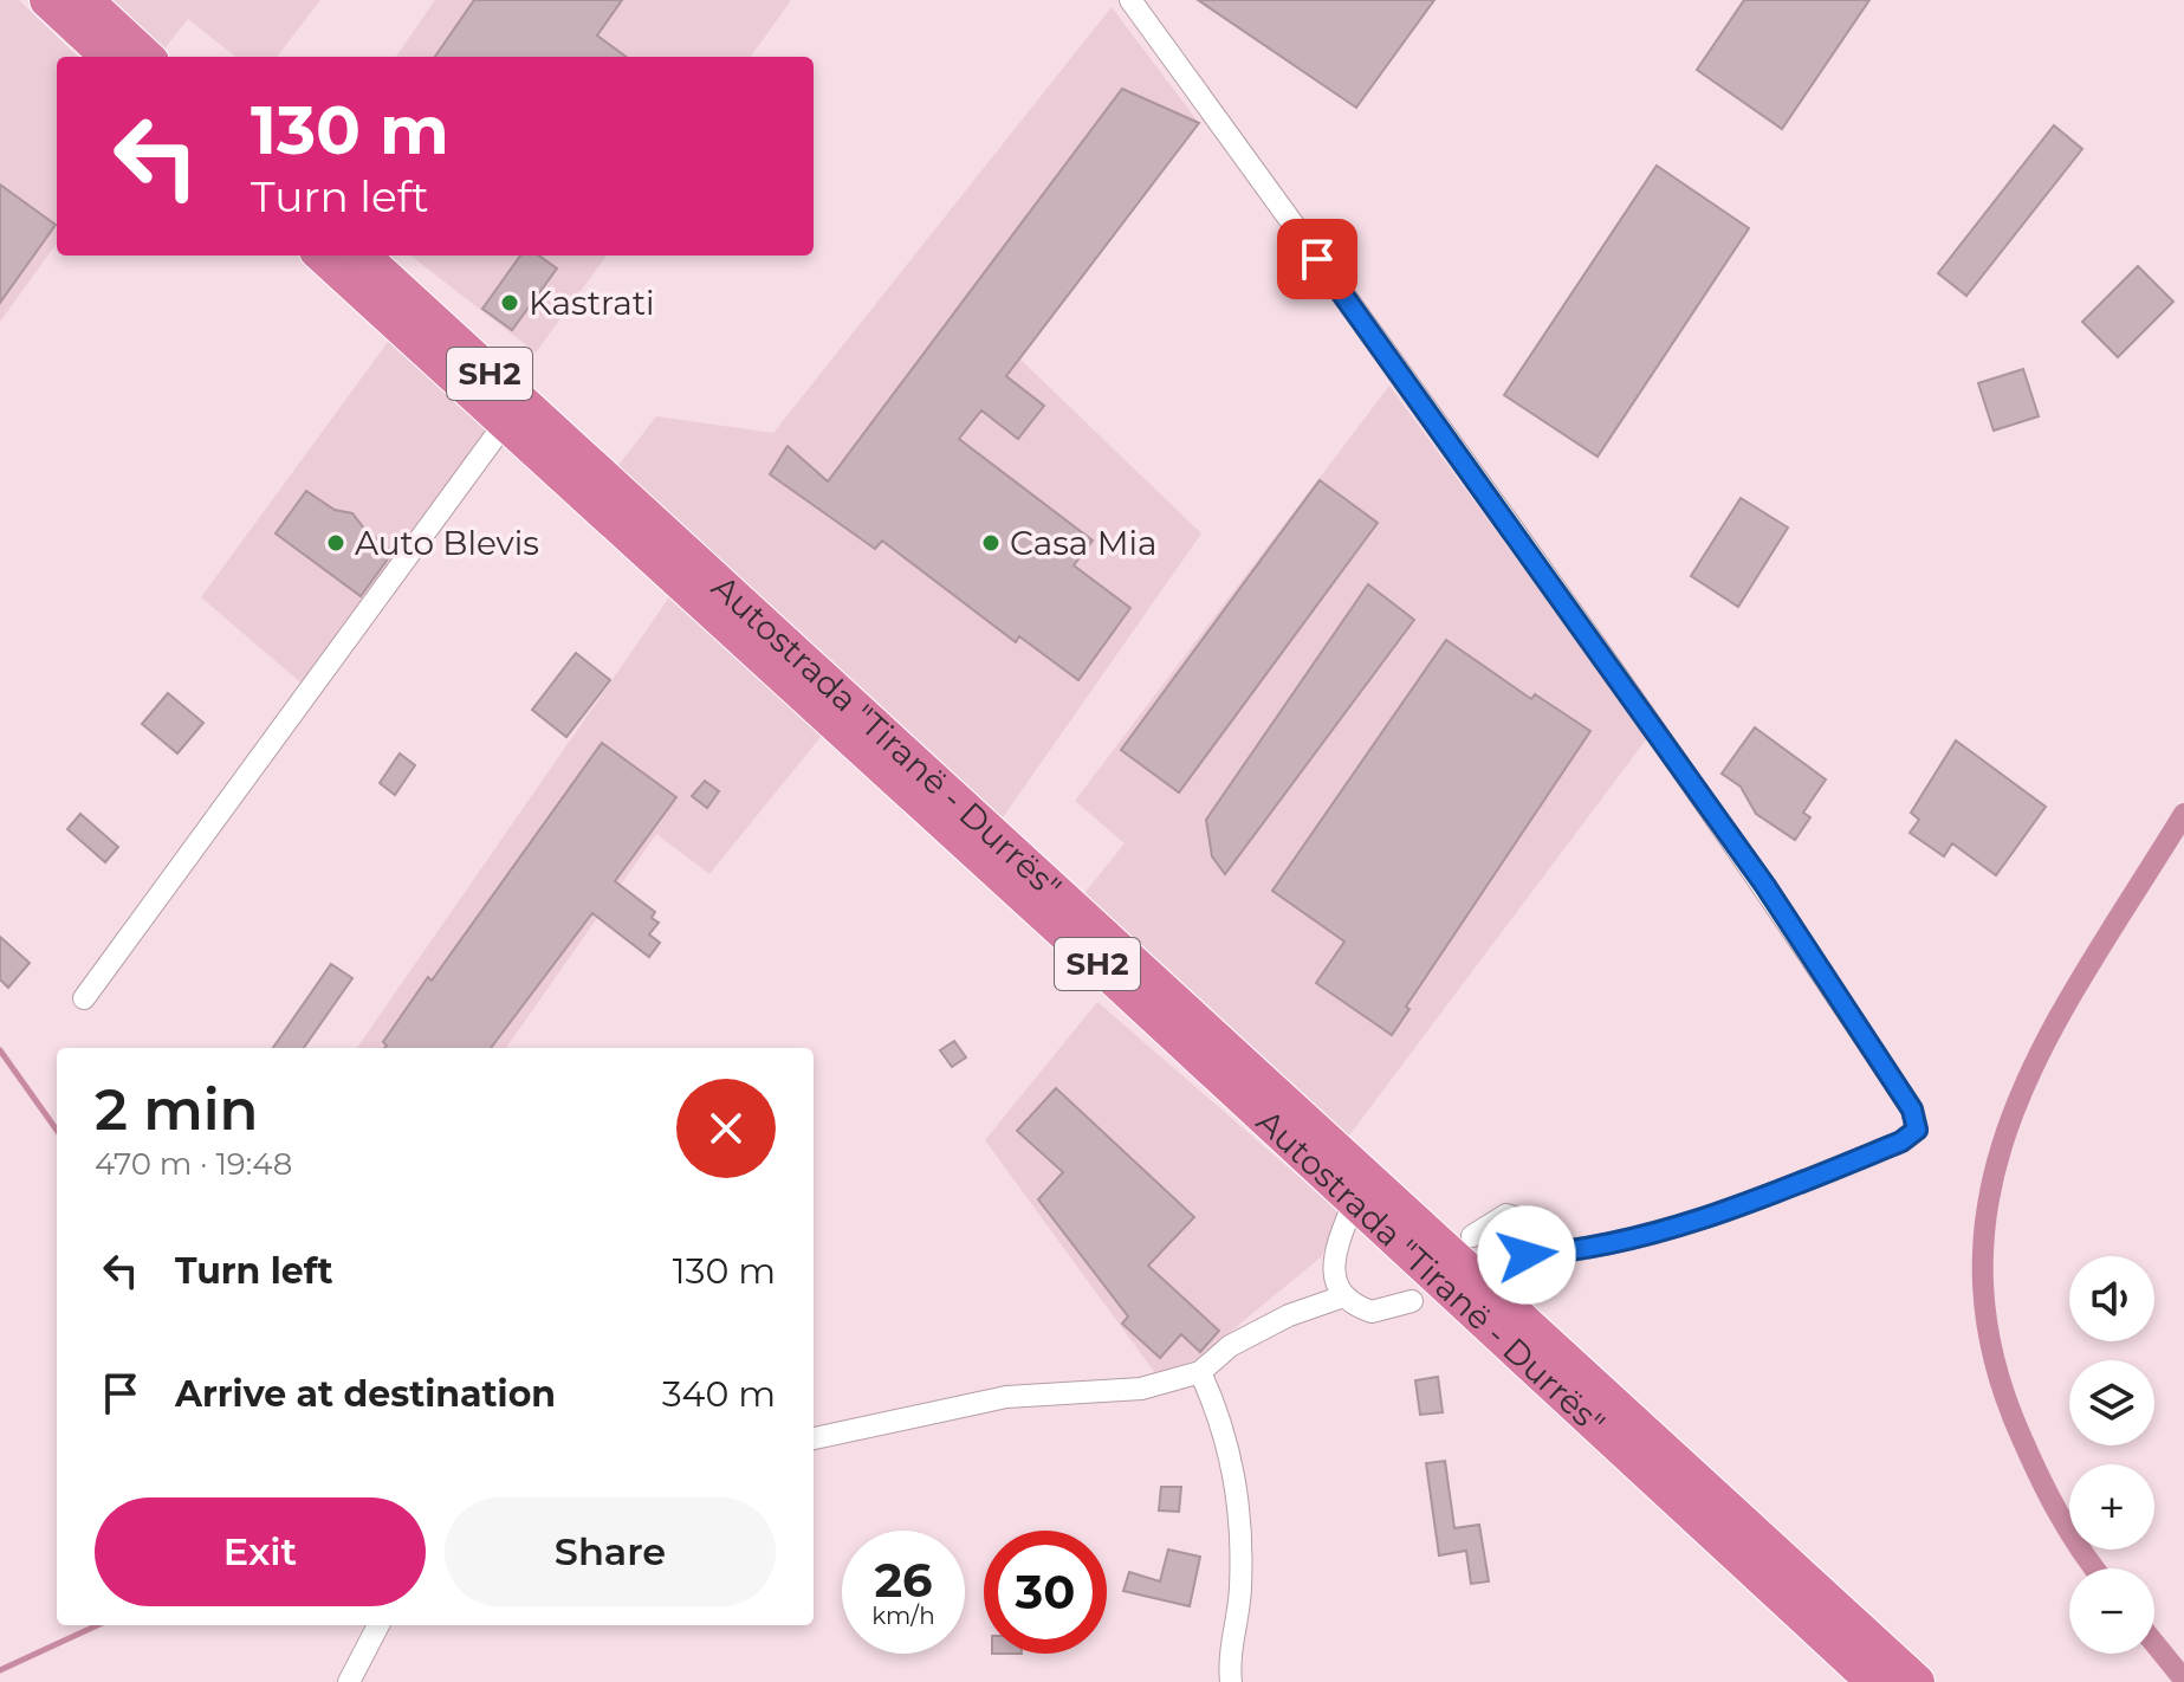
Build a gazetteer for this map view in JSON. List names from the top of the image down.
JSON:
{
  "streets": {
    "highway": ["SH2", "Autostrada \"Tiranë - Durrës\""]
  },
  "places": ["Kastrati", "Auto Blevis", "Casa Mia"],
  "page": {
    "turn": ["130 m", "Turn left"],
    "heading": ["2 min", "470 m · 19:48"],
    "list": [
      {
        "name": "Turn left",
        "value": "130 m"
      },
      {
        "name": "Arrive at destination",
        "value": "340 m"
      }
    ],
    "map_buttons": ["+", "−"],
    "buttons": ["Exit", "Share"],
    "speed": "26 km/h",
    "limit": "30"
  }
}
